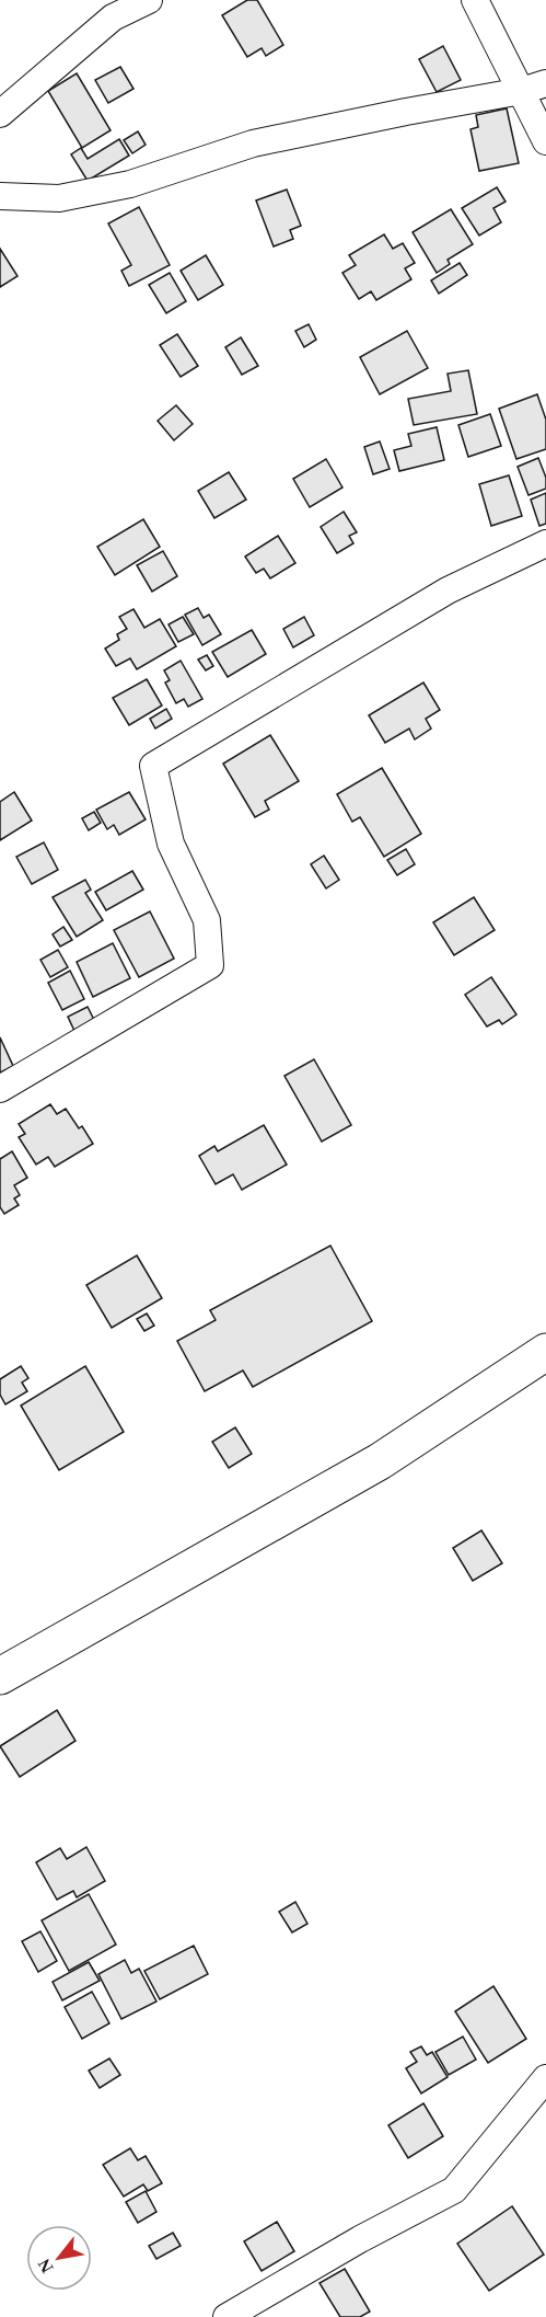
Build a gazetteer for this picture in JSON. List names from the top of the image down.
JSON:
{
  "north": "bottom left"
}
